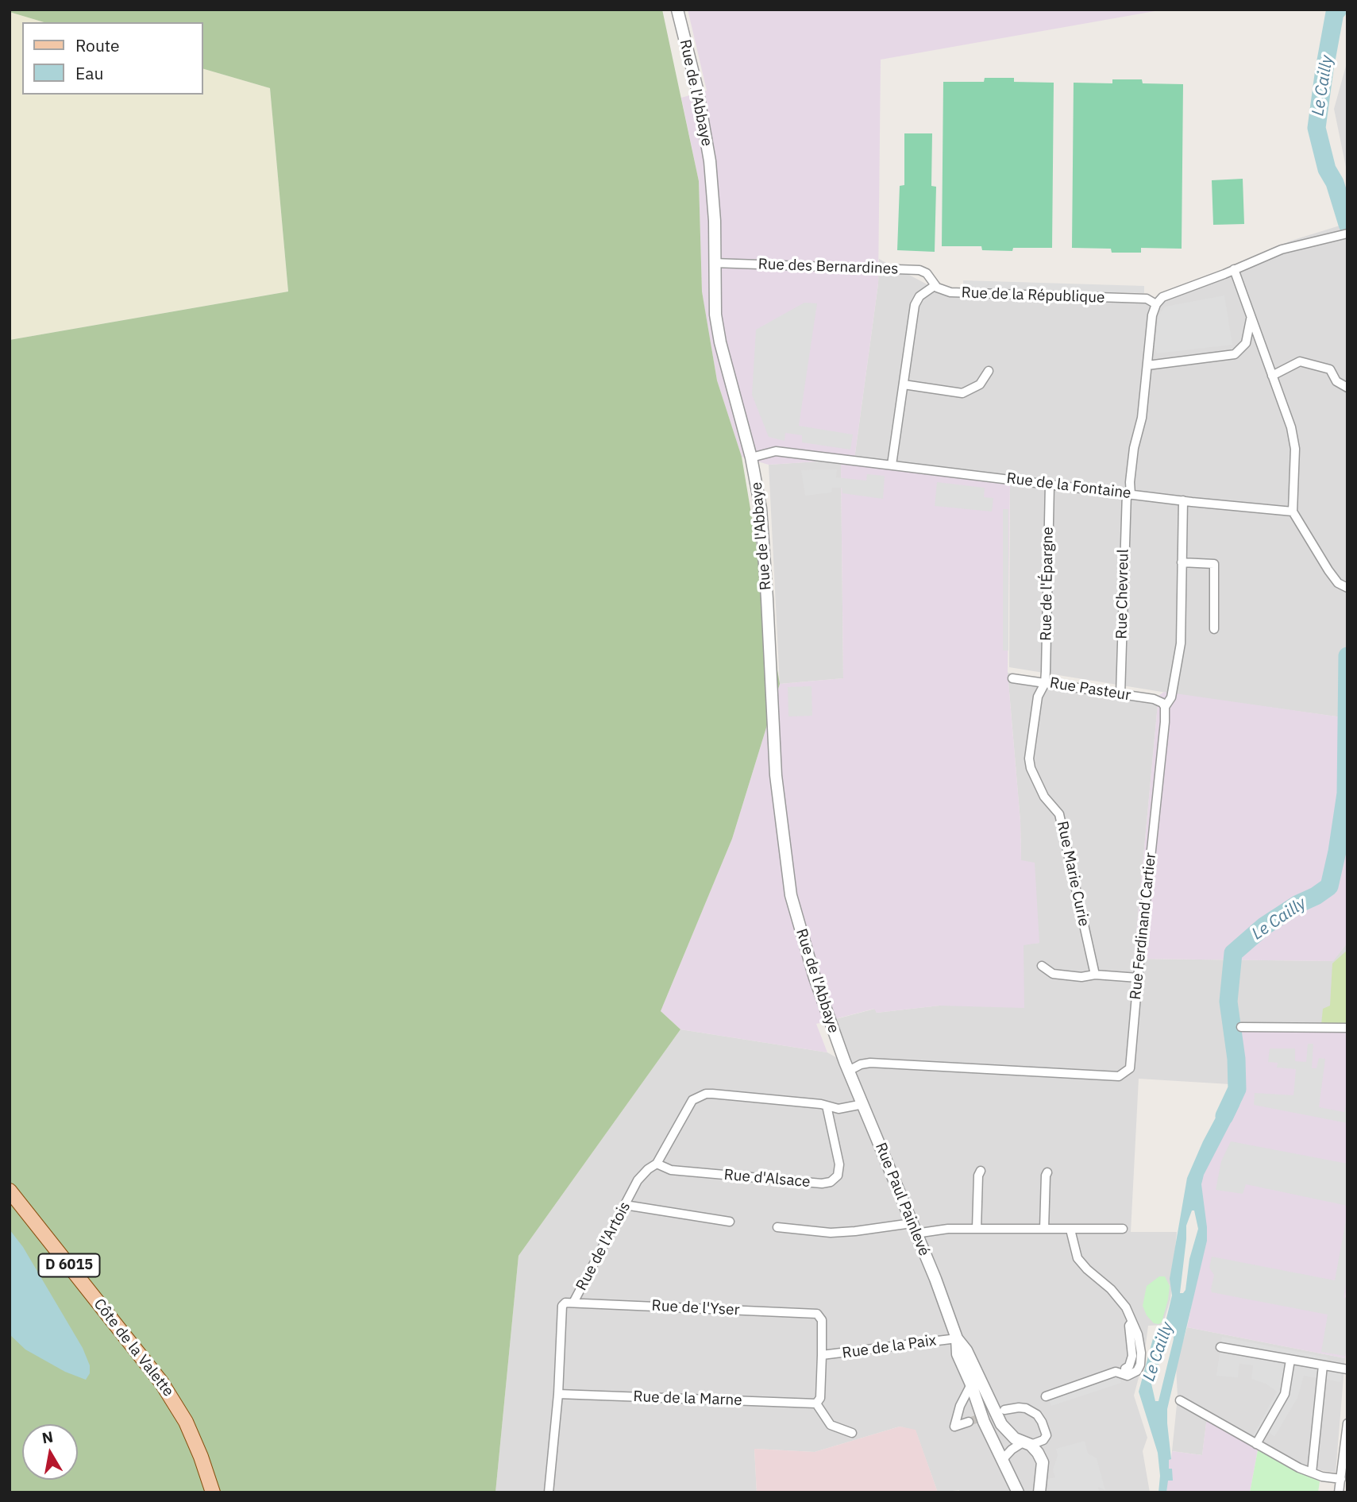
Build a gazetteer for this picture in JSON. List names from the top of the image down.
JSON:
{
  "streets": {
    "main road": ["D 6015", "Côte de la Valette"],
    "street": [
      "Rue de l'Abbaye",
      "Rue des Bernardines",
      "Rue de la République",
      "Rue de la Fontaine",
      "Rue de l'Épargne",
      "Rue Chevreul",
      "Rue Pasteur",
      "Rue Marie Curie",
      "Rue Ferdinand Cartier",
      "Rue d'Alsace",
      "Rue Paul Painlevé",
      "Rue de l'Artois",
      "Rue de l'Yser",
      "Rue de la Paix",
      "Rue de la Marne"
    ]
  },
  "crossings": [
    ["Rue de l'Abbaye", "Rue des Bernardines"],
    ["Rue de l'Abbaye", "Rue de la Fontaine"],
    ["Rue de l'Abbaye", "Rue Ferdinand Cartier"],
    ["Rue de l'Abbaye", "Rue Paul Painlevé"],
    ["Rue des Bernardines", "Rue de la République"],
    ["Rue de la République", "Rue Chevreul"],
    ["Rue de la Fontaine", "Rue de l'Épargne"],
    ["Rue de la Fontaine", "Rue Chevreul"],
    ["Rue de la Fontaine", "Rue Ferdinand Cartier"],
    ["Rue de l'Épargne", "Rue Pasteur"],
    ["Rue de l'Épargne", "Rue Marie Curie"],
    ["Rue Chevreul", "Rue Pasteur"],
    ["Rue Pasteur", "Rue Marie Curie"],
    ["Rue Pasteur", "Rue Ferdinand Cartier"],
    ["Rue Ferdinand Cartier", "Rue Paul Painlevé"],
    ["Rue d'Alsace", "Rue de l'Artois"],
    ["Rue Paul Painlevé", "Rue de la Paix"],
    ["Rue de l'Artois", "Rue de l'Yser"],
    ["Rue de l'Artois", "Rue de la Marne"],
    ["Rue de l'Yser", "Rue de la Paix"]
  ],
  "water": ["Le Cailly"],
  "legend": ["Route", "Eau"],
  "north": "top"
}
